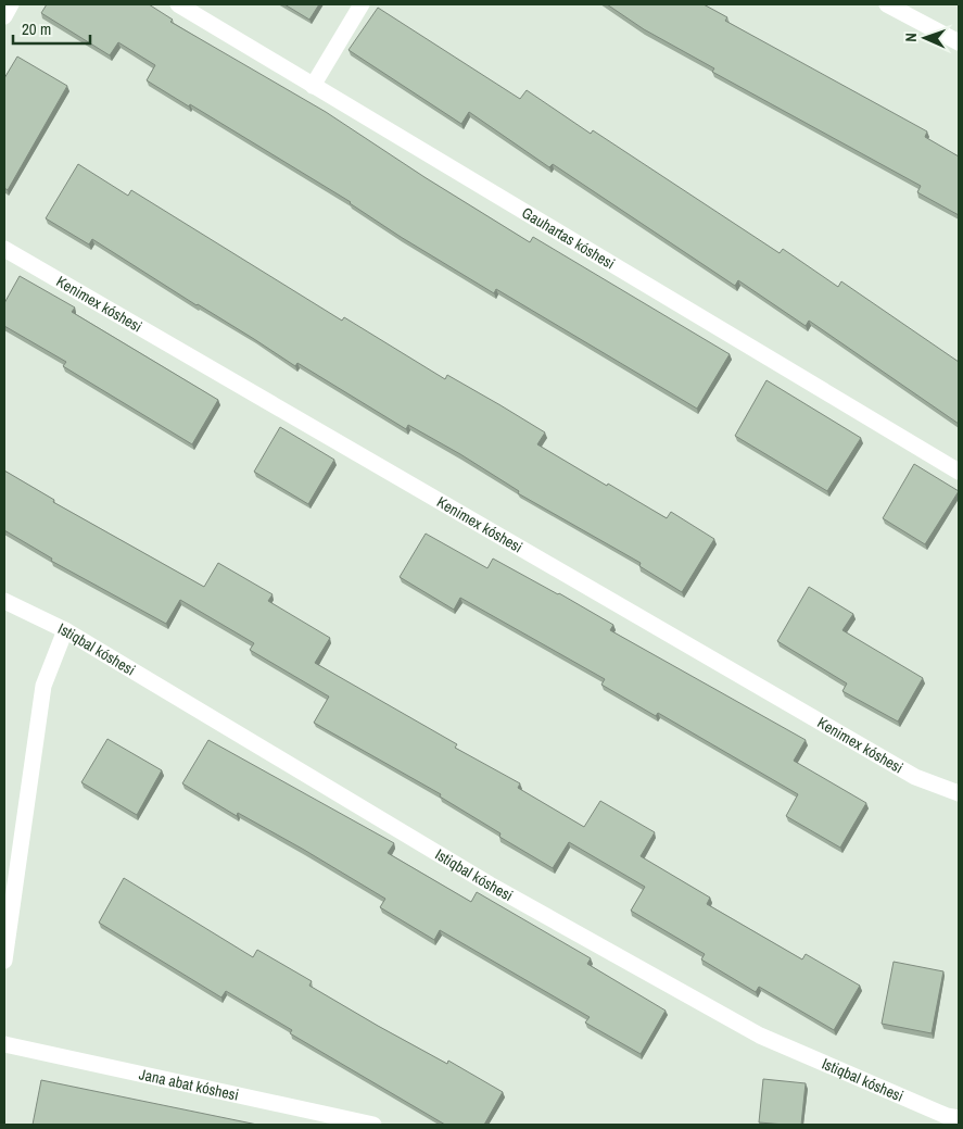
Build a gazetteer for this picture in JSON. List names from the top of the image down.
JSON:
{
  "streets": {
    "street": [
      "Gauhartas kóshesi",
      "Kenimex kóshesi",
      "Istiqbal kóshesi",
      "Jana abat kóshesi"
    ]
  },
  "scale_bar": "20 m",
  "north": "left"
}
